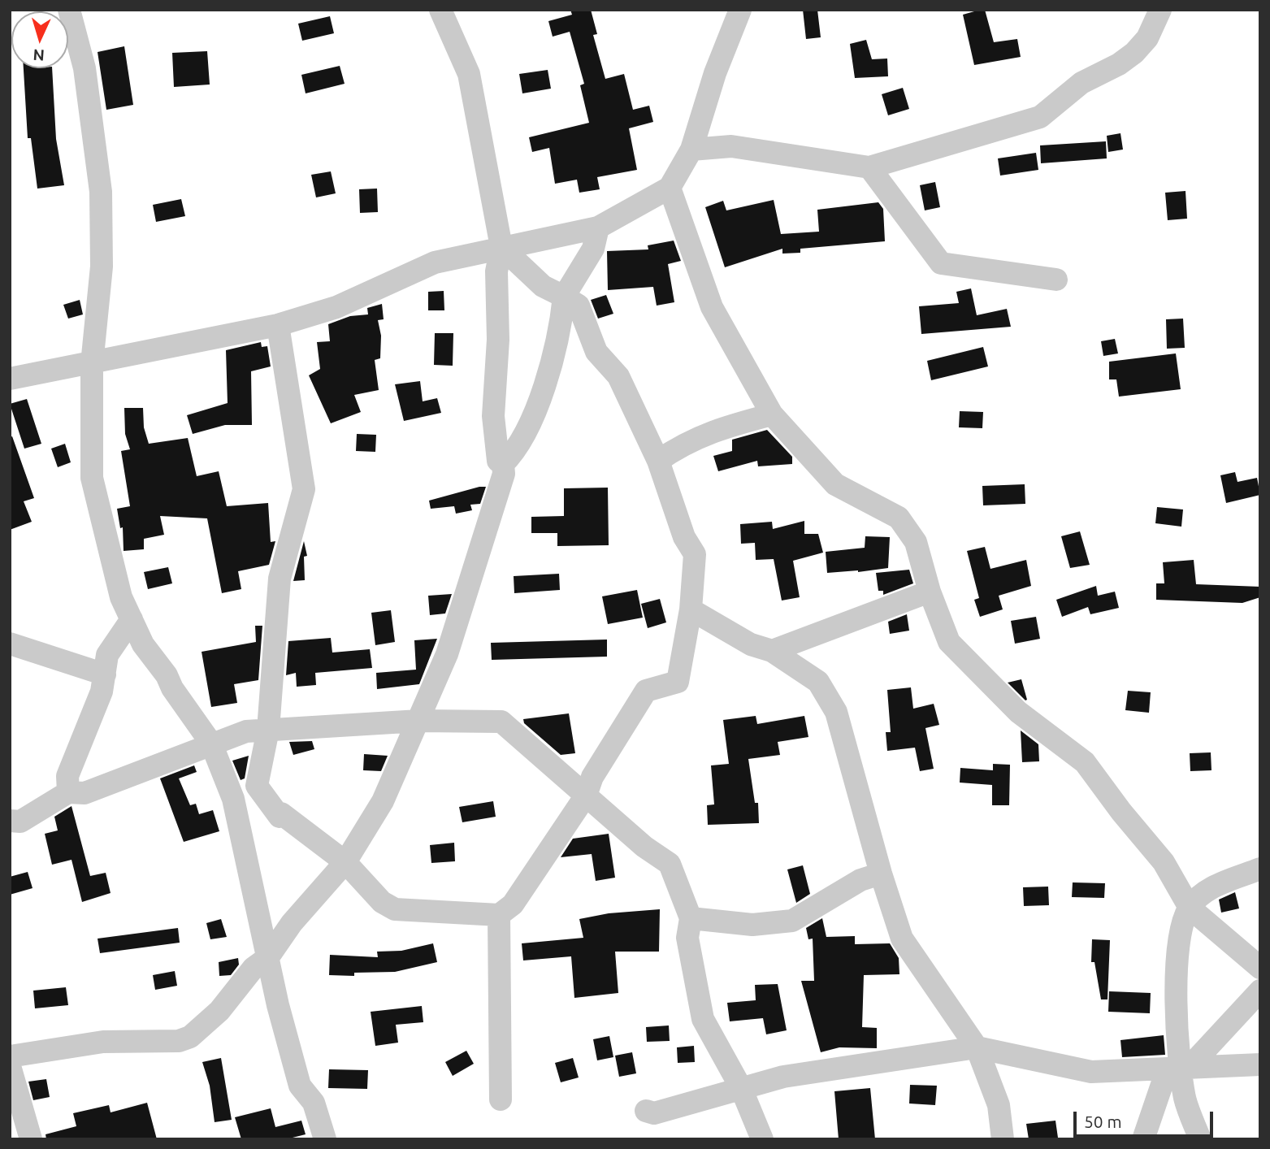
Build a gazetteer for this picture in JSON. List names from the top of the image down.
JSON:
{
  "scale_bar": "50 m",
  "north": "bottom"
}
